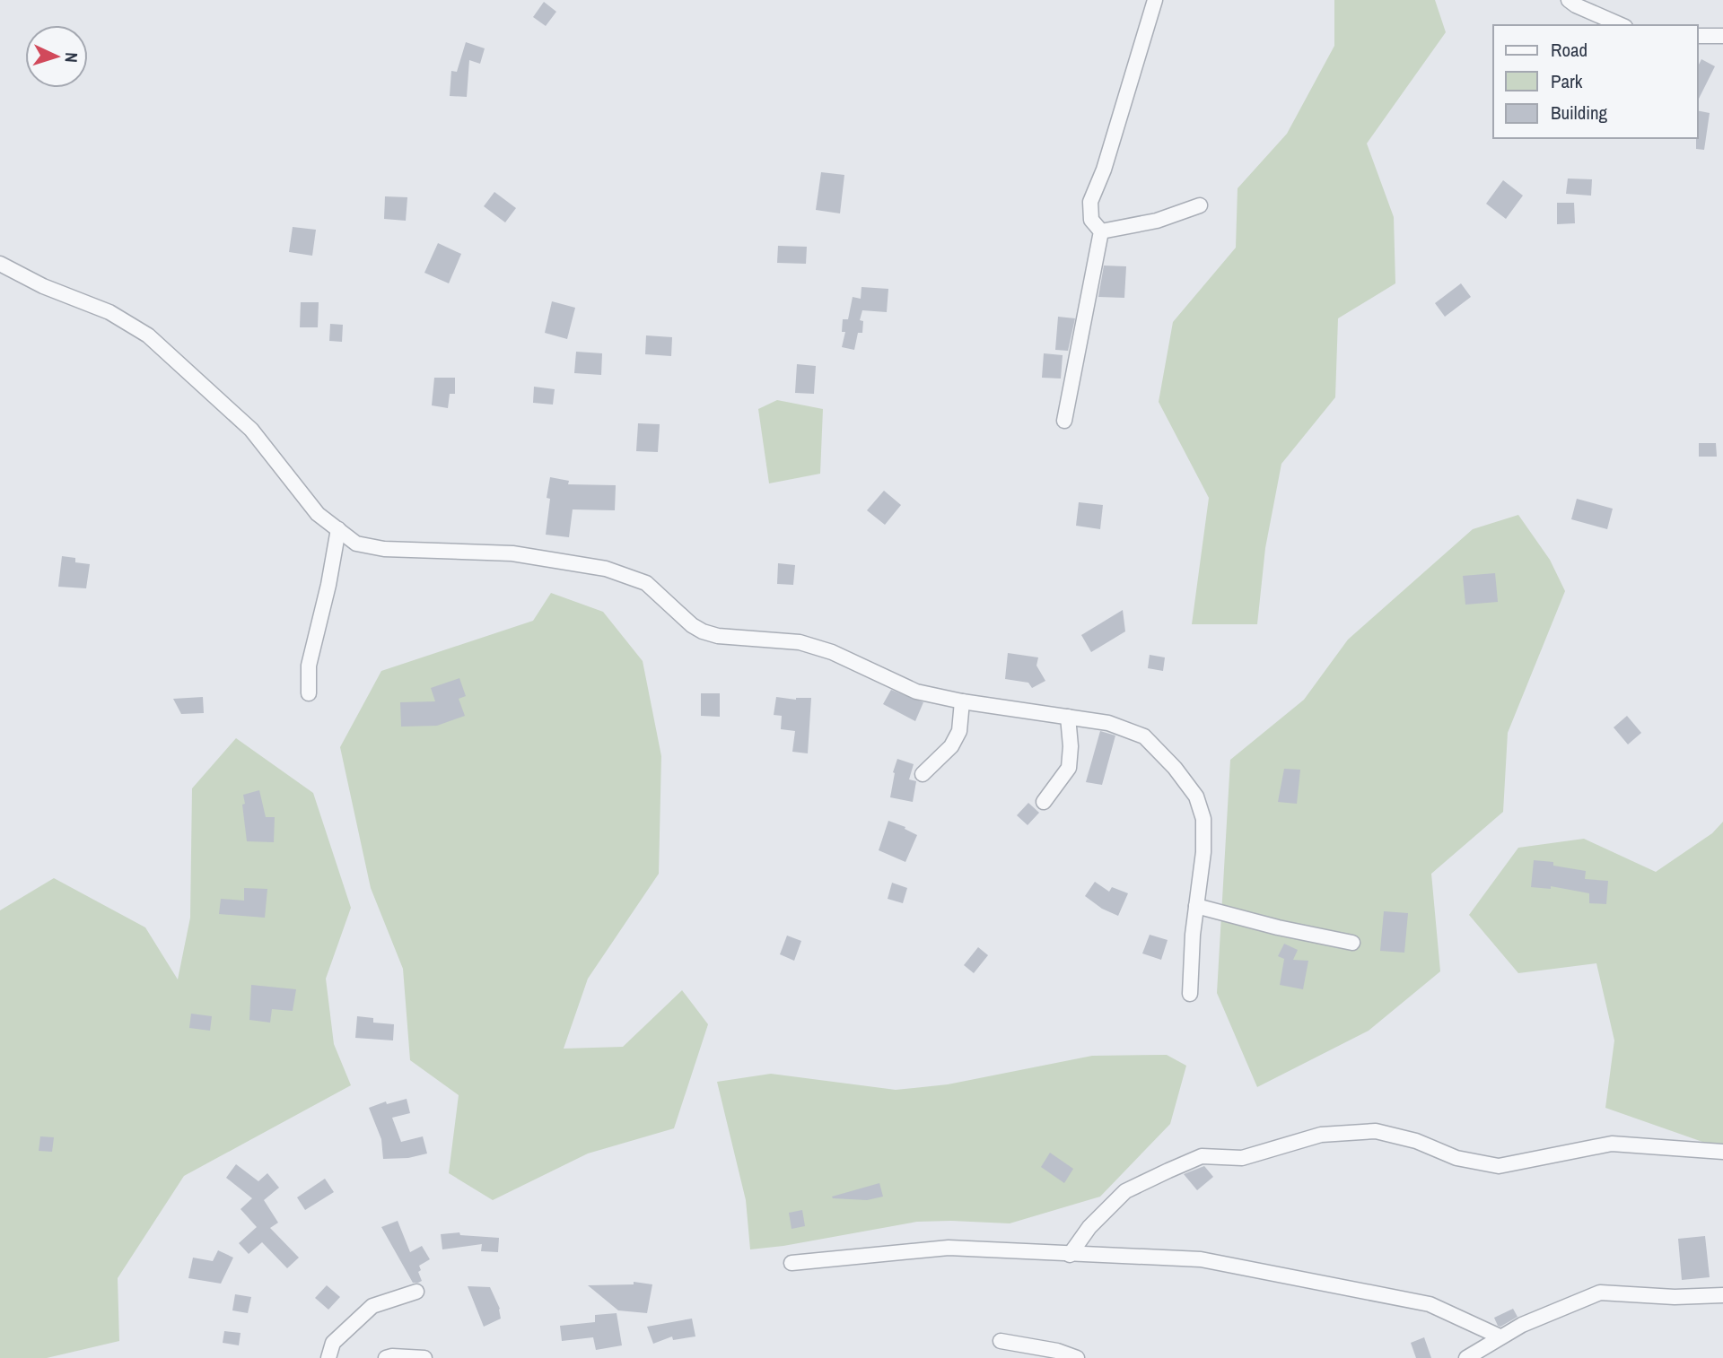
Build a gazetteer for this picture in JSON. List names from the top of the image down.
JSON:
{
  "legend": ["Road", "Park", "Building"],
  "north": "right"
}
